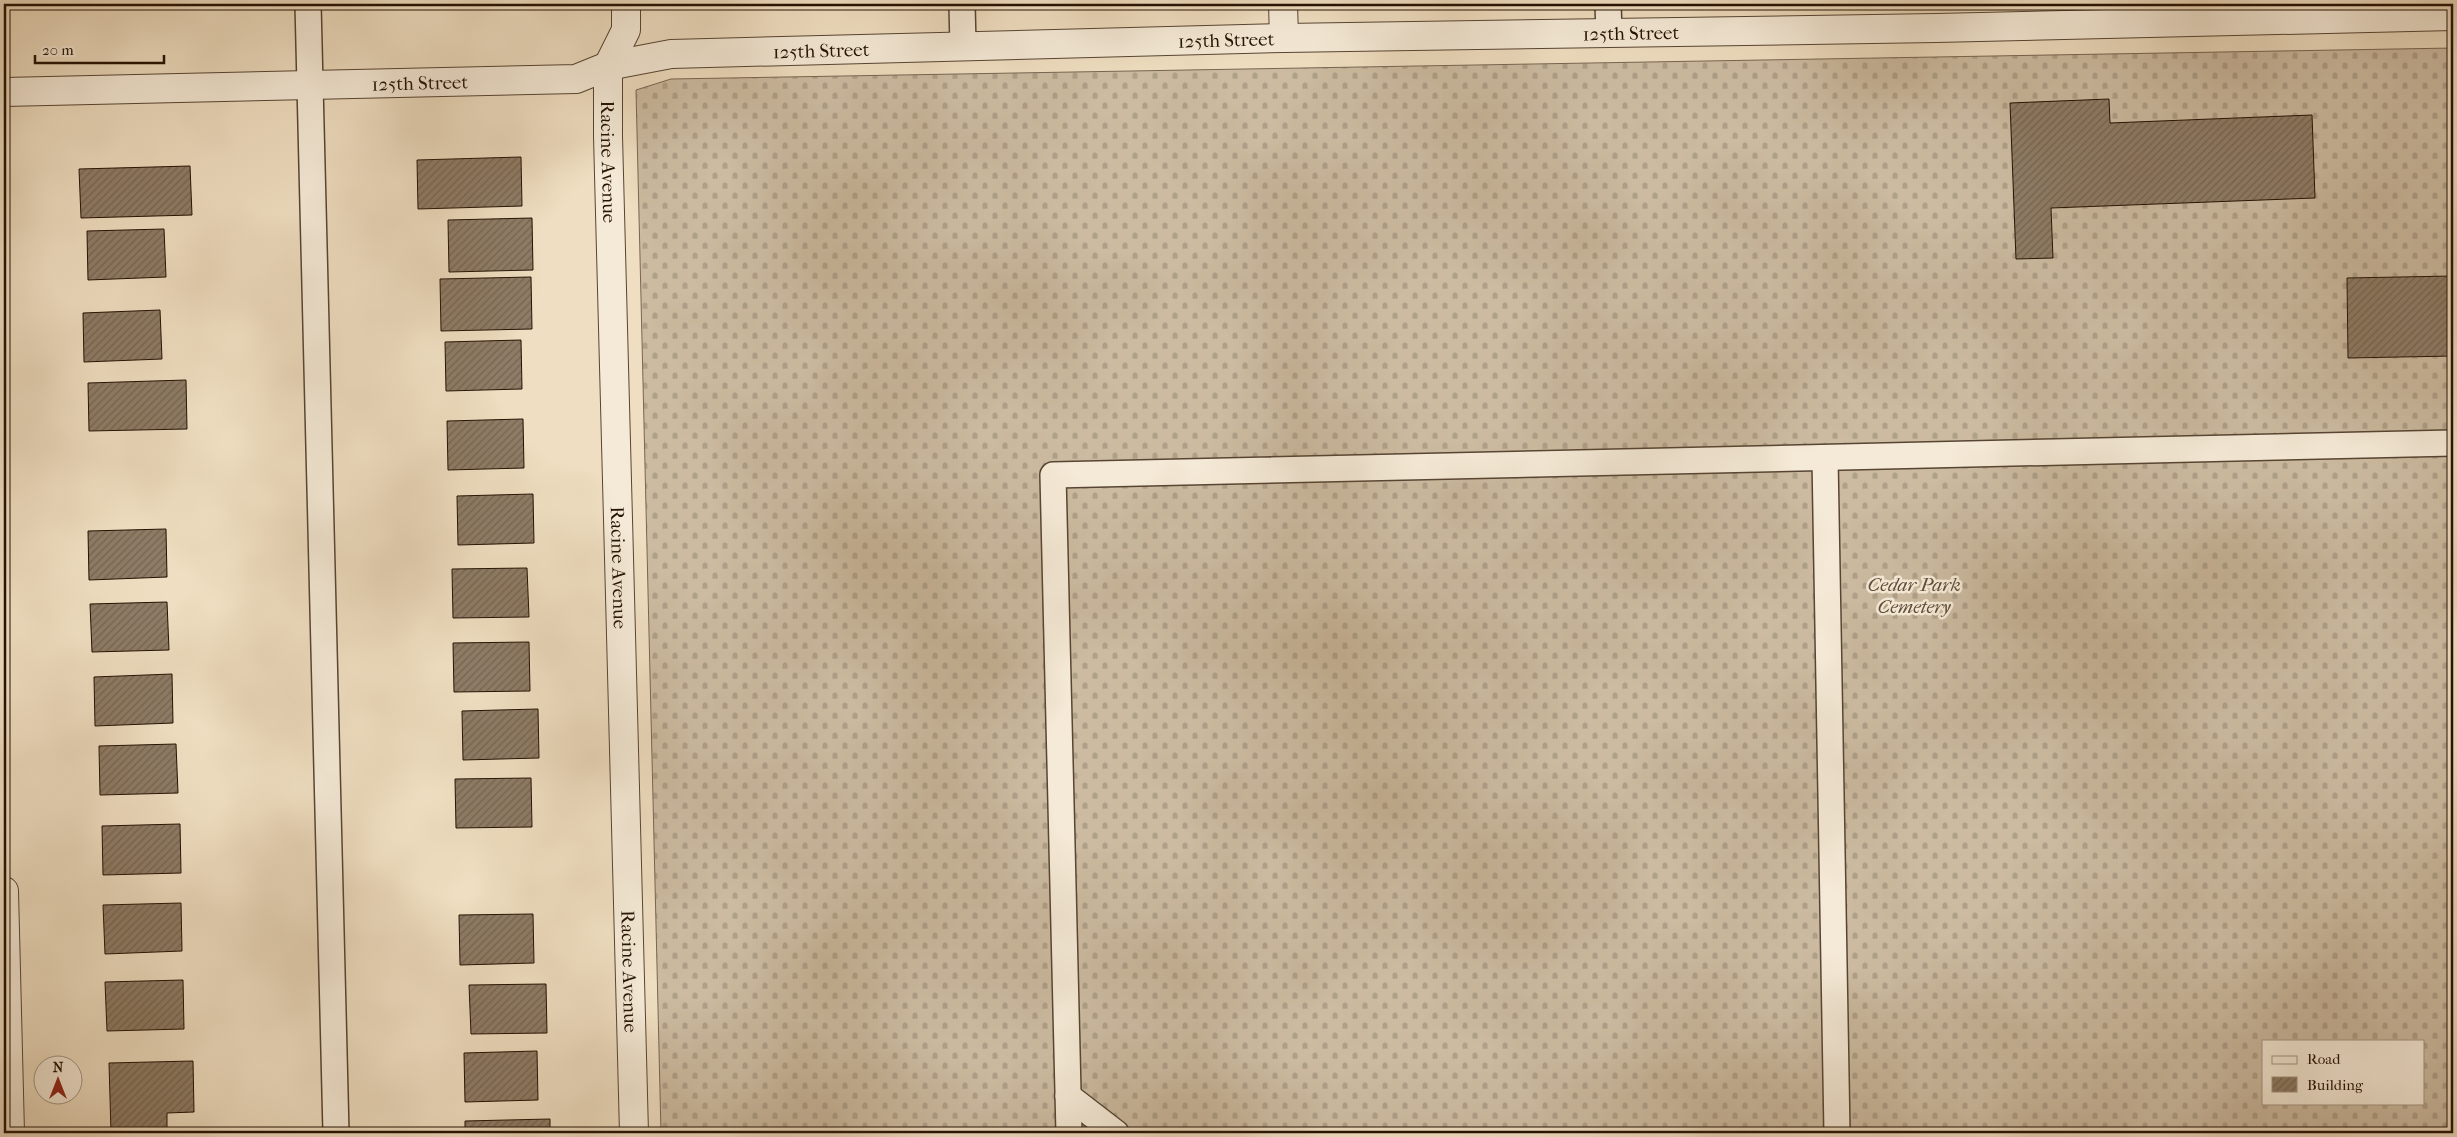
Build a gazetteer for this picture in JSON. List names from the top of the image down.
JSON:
{
  "streets": {
    "street": ["125th Street", "Racine Avenue"]
  },
  "crossings": [
    ["125th Street", "Racine Avenue"]
  ],
  "parks": ["Cedar Park Cemetery"],
  "legend": ["Road", "Building"],
  "scale_bar": "20 m",
  "north": "top"
}
